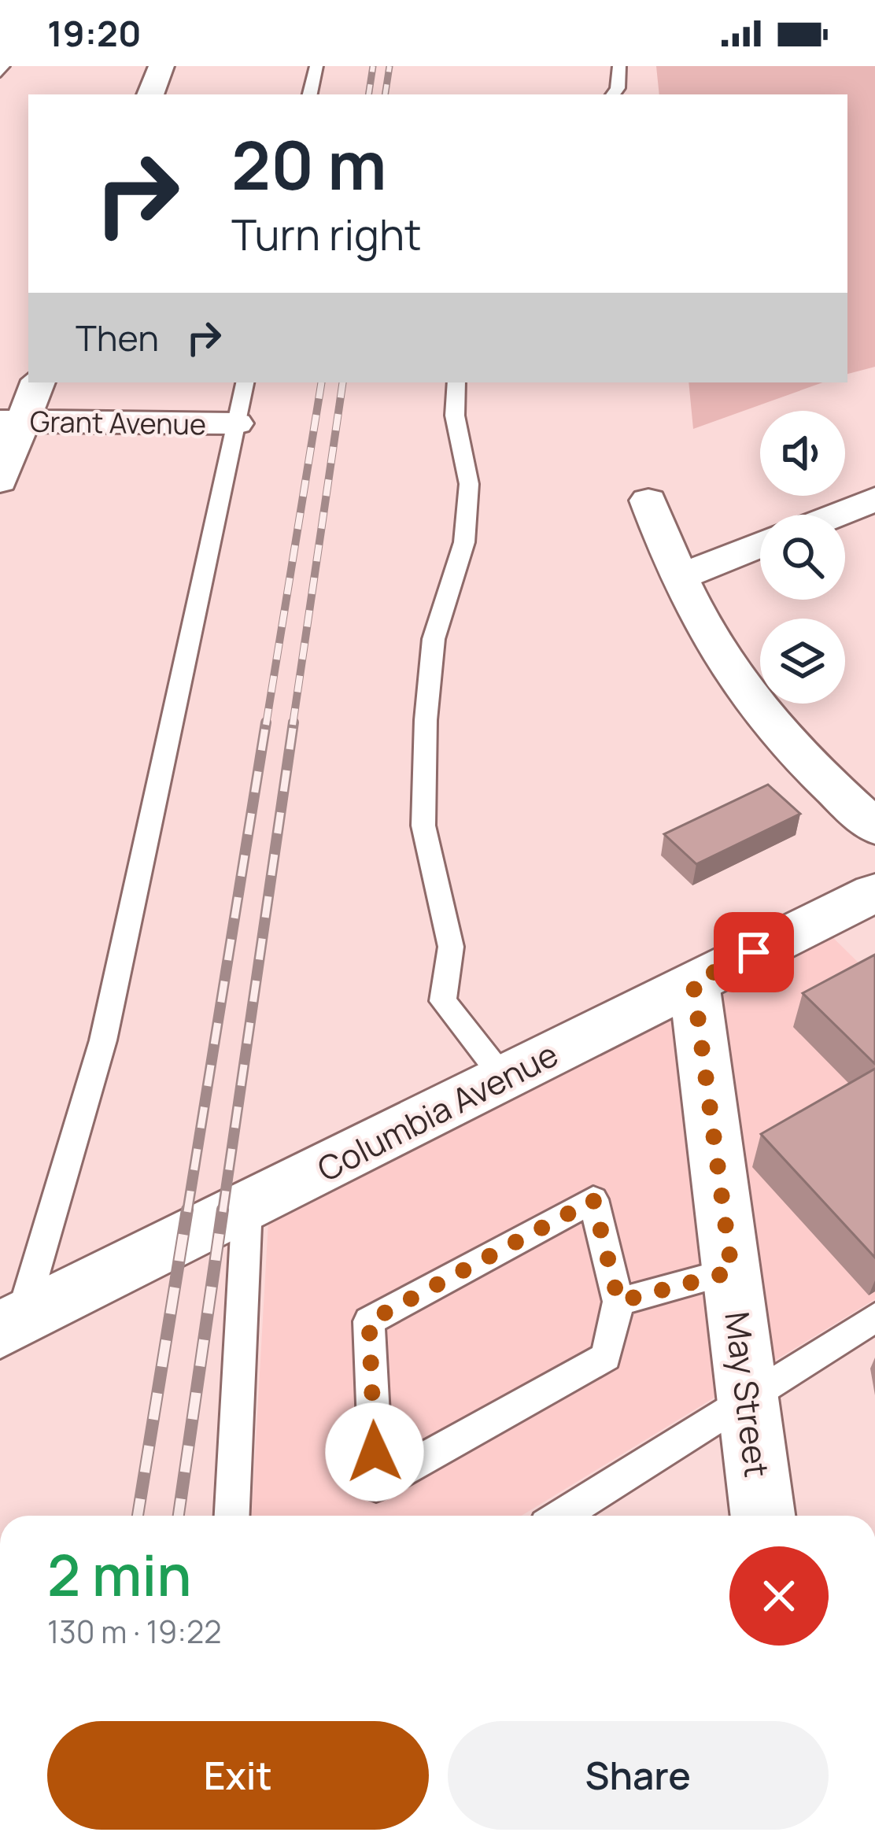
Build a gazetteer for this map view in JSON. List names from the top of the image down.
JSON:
{
  "streets": {
    "street": ["Grant Avenue", "Columbia Avenue", "May Street"]
  },
  "crossings": [
    ["Columbia Avenue", "May Street"]
  ],
  "page": {
    "status": "19:20",
    "turn": ["20 m", "Turn right"],
    "then": "Then",
    "heading": ["2 min", "130 m · 19:22"],
    "buttons": ["Exit", "Share"]
  }
}
